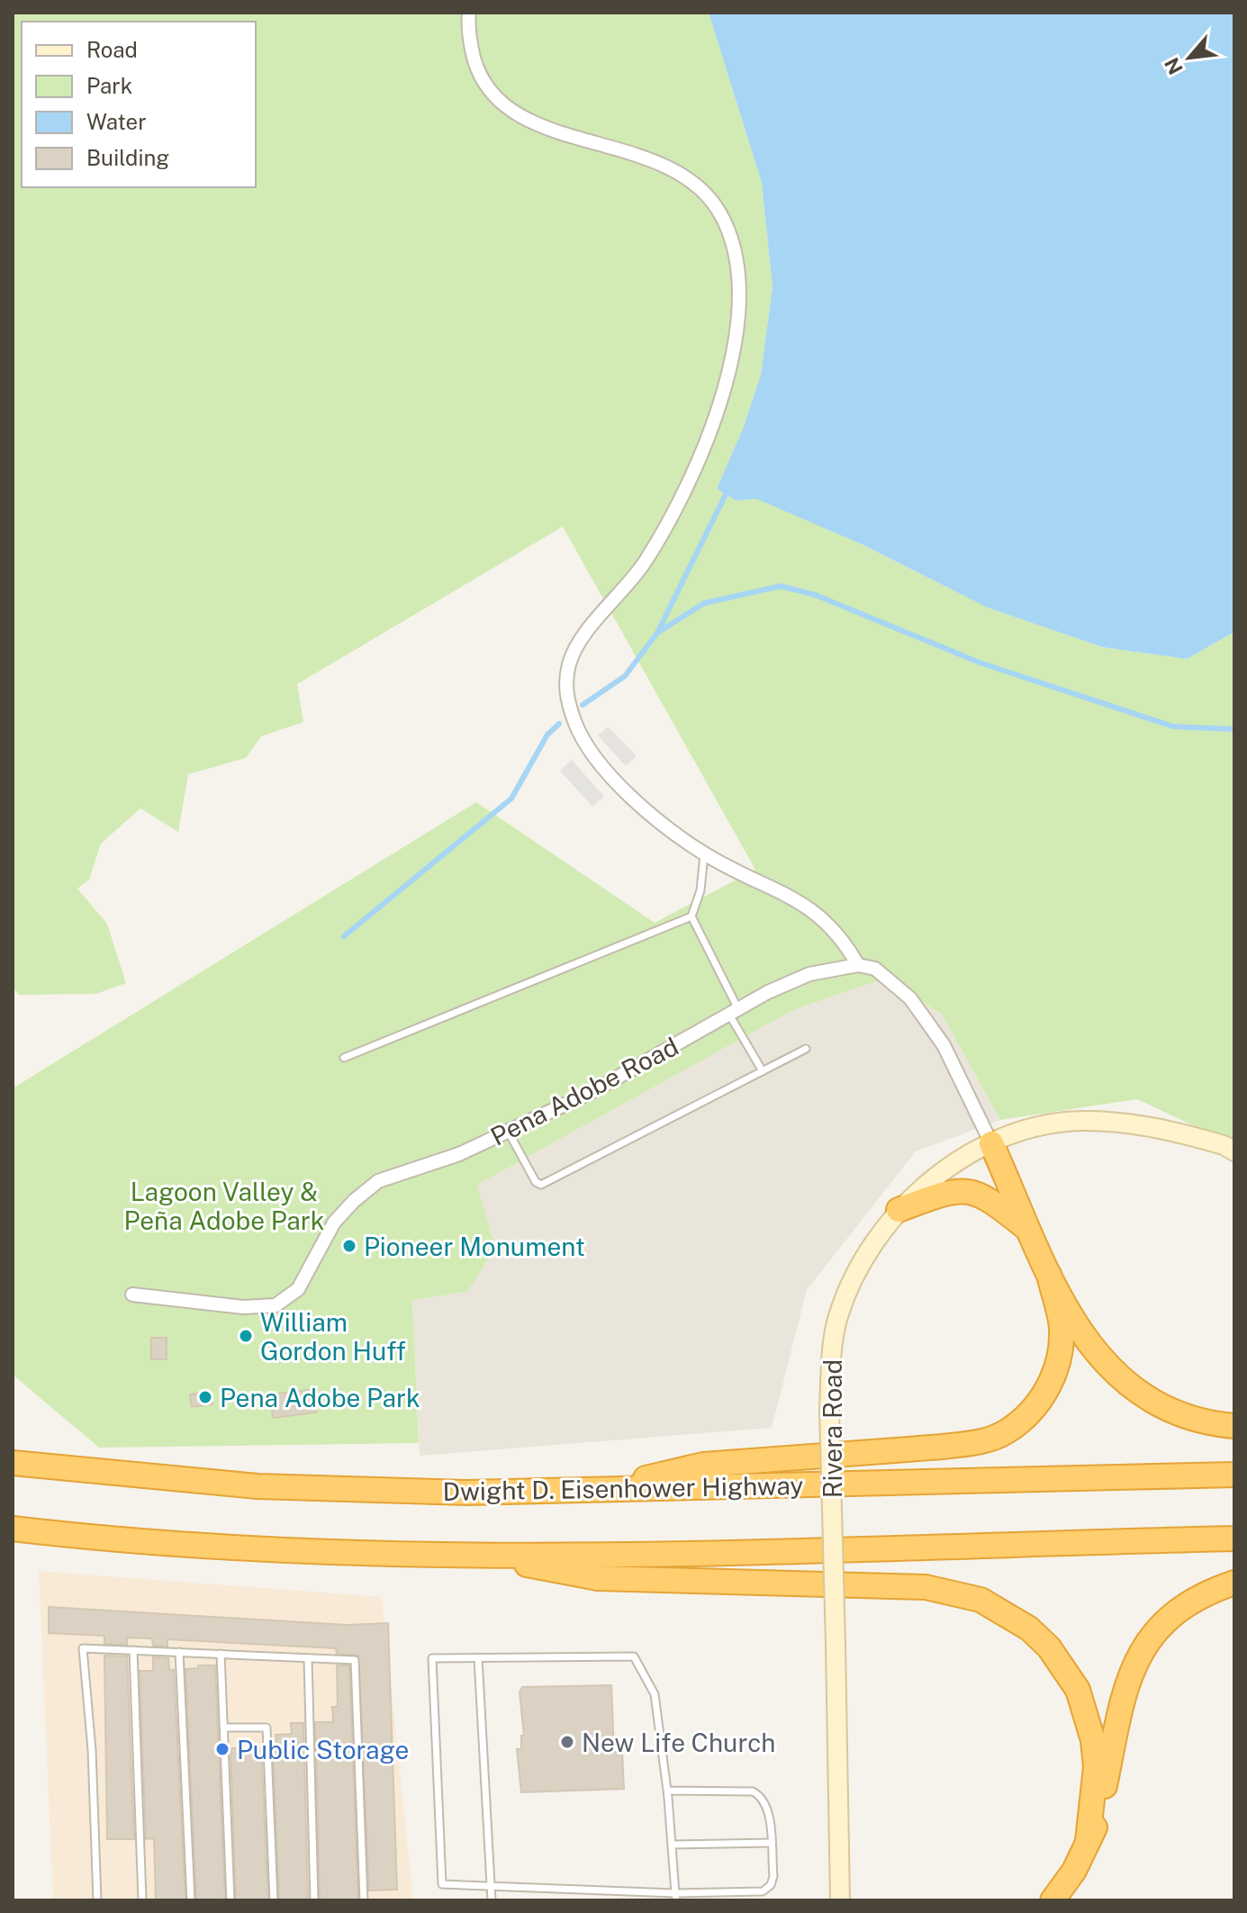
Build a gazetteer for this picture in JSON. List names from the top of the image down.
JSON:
{
  "streets": {
    "highway": ["Dwight D. Eisenhower Highway"],
    "street": ["Pena Adobe Road", "Rivera Road"]
  },
  "parks": ["Lagoon Valley & Peña Adobe Park"],
  "places": [
    "Pioneer Monument",
    "William Gordon Huff",
    "Pena Adobe Park",
    "New Life Church",
    "Public Storage"
  ],
  "legend": [
    "Road",
    "Park",
    "Water",
    "Building"
  ],
  "north": "bottom left"
}
